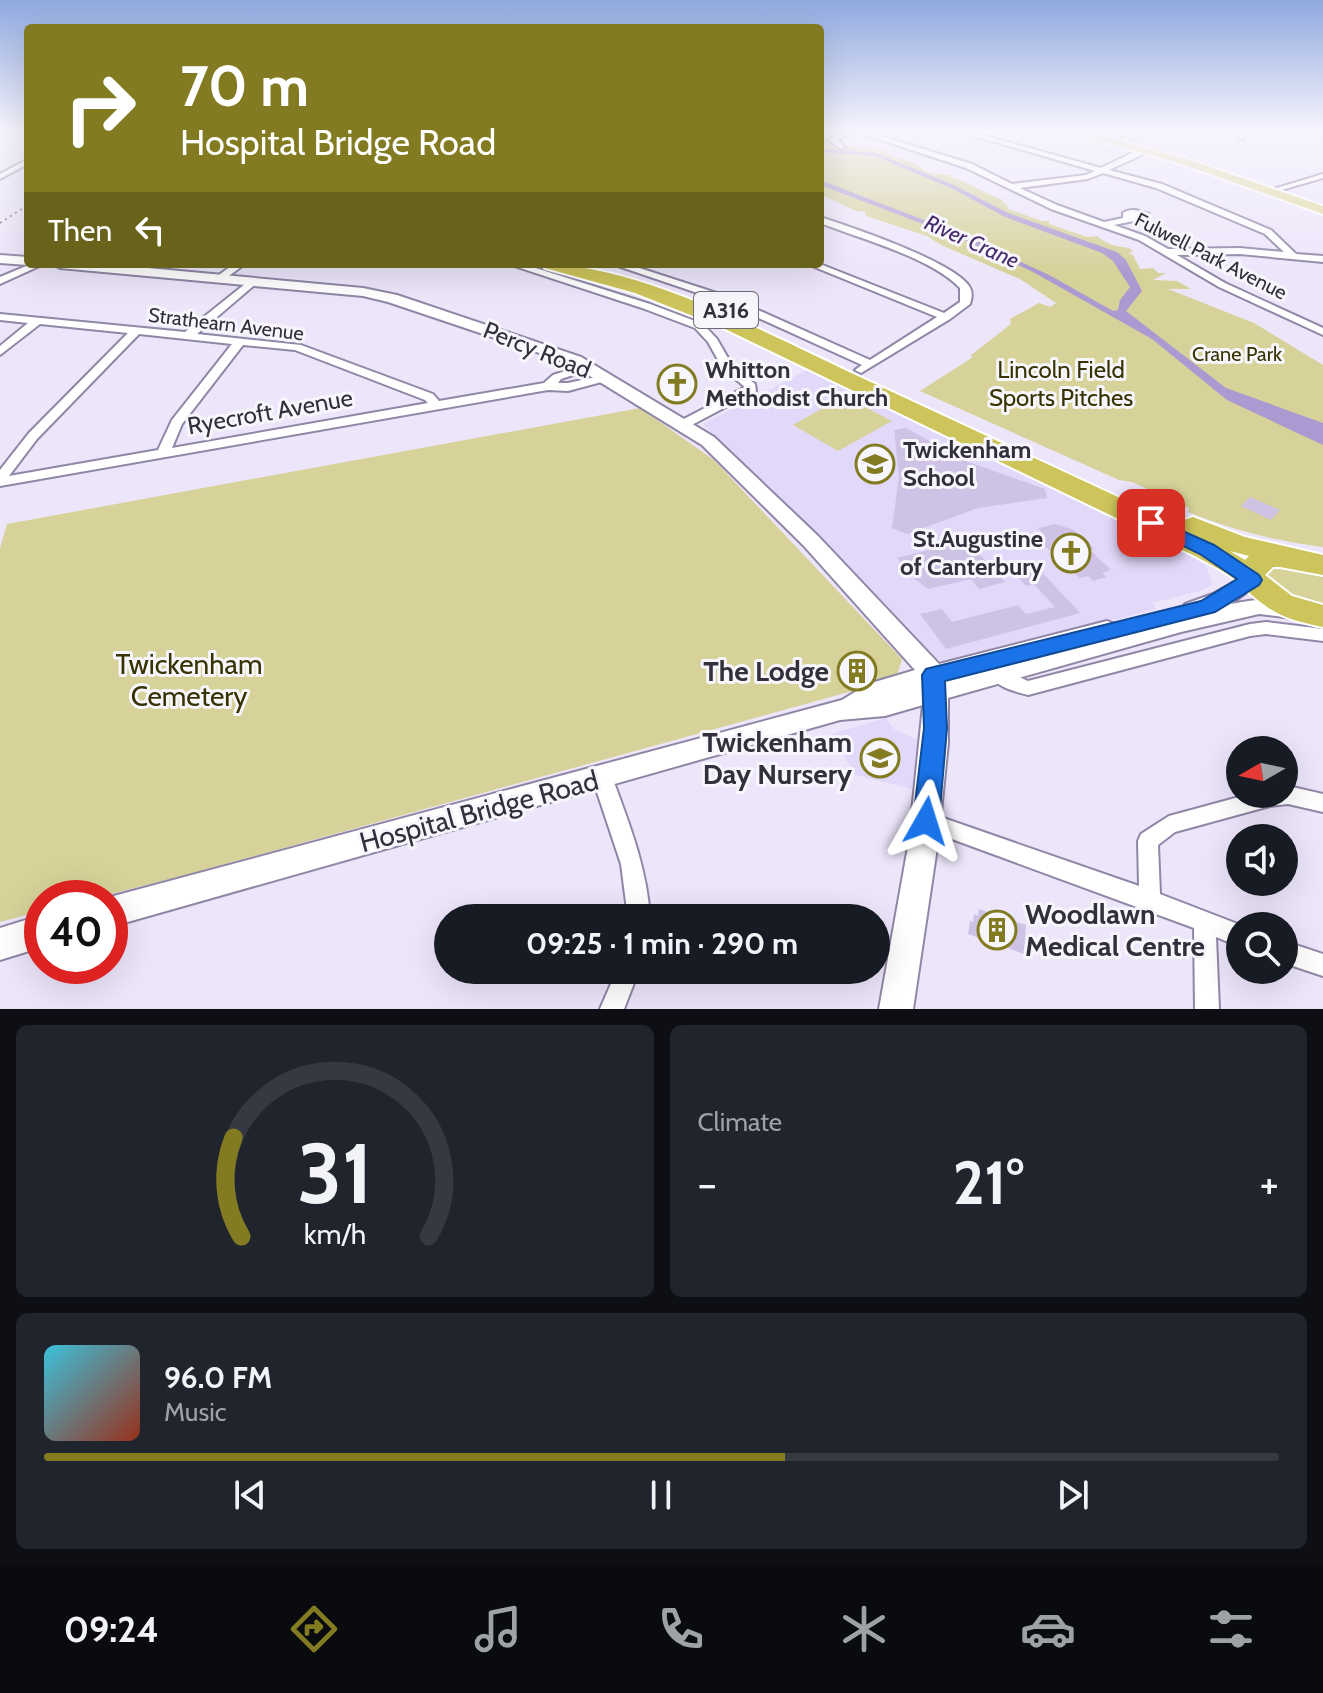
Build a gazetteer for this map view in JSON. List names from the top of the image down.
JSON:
{
  "streets": {
    "highway": ["A316"],
    "street": [
      "Fulwell Park Avenue",
      "Strathearn Avenue",
      "Percy Road",
      "Ryecroft Avenue",
      "Hospital Bridge Road"
    ]
  },
  "crossings": [
    ["A316", "Hospital Bridge Road"],
    ["Strathearn Avenue", "Ryecroft Avenue"],
    ["Percy Road", "Ryecroft Avenue"],
    ["Percy Road", "Hospital Bridge Road"]
  ],
  "water": ["River Crane"],
  "parks": ["Crane Park", "Lincoln Field Sports Pitches", "Twickenham Cemetery"],
  "places": {
    "church": ["Whitton Methodist Church", "St.Augustine of Canterbury"],
    "school or university": ["Twickenham School", "Twickenham Day Nursery"],
    "building": ["The Lodge", "Woodlawn Medical Centre"]
  },
  "north": "left",
  "page": {
    "turn": ["70 m", "Hospital Bridge Road"],
    "then": "Then",
    "limit": "40",
    "trip": "09:25 · 1 min · 290 m",
    "tile": "Climate",
    "heat": ["−", "21°", "+"],
    "song": ["96.0 FM", "Music"],
    "tabs": "09:24",
    "gauge": ["31", "km/h"]
  }
}
